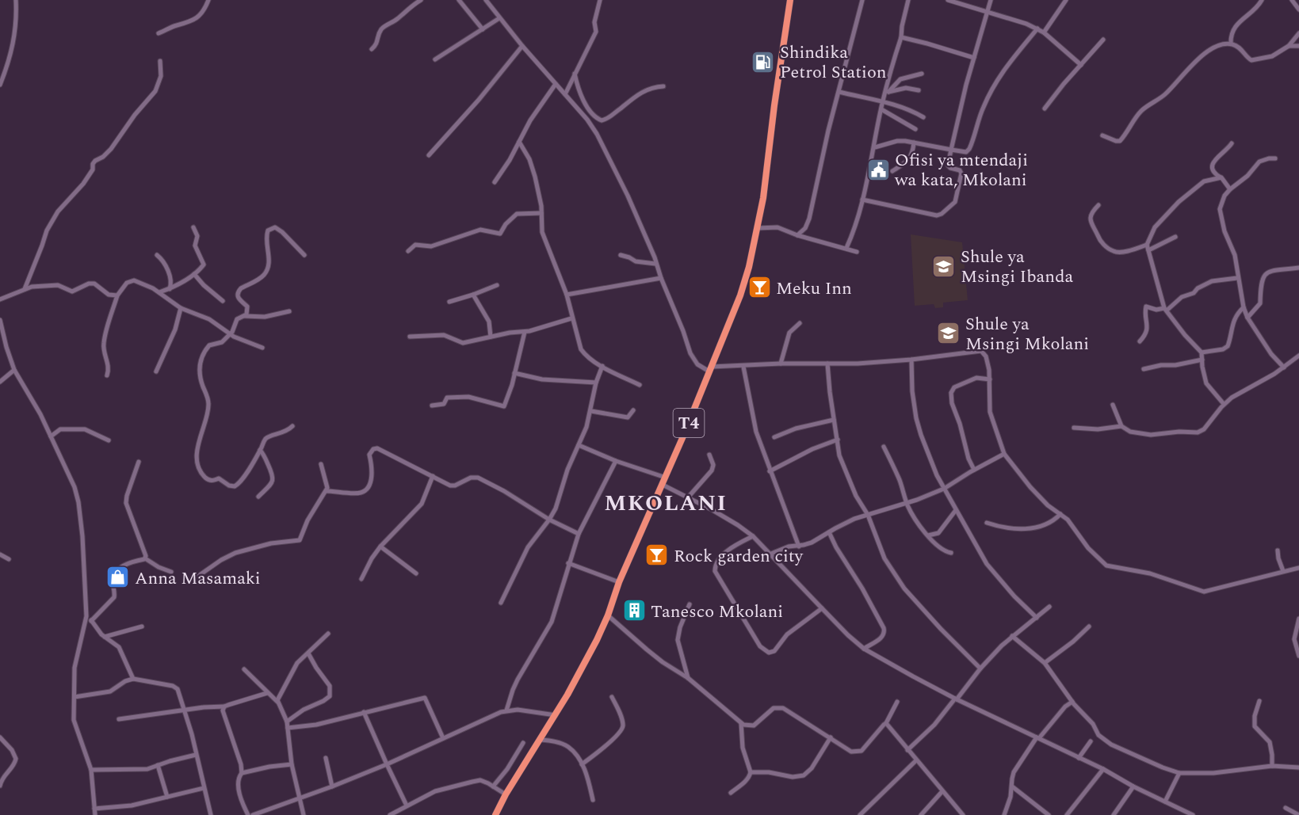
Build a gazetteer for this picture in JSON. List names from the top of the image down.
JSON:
{
  "streets": {
    "highway": ["T4"]
  },
  "districts": ["MKOLANI"],
  "places": {
    "fuel station": ["Shindika Petrol Station"],
    "public building": ["Ofisi ya mtendaji wa kata, Mkolani"],
    "school or university": ["Shule ya Msingi Ibanda", "Shule ya Msingi Mkolani"],
    "bar": ["Meku Inn", "Rock garden city"],
    "shop": ["Anna Masamaki"],
    "building": ["Tanesco Mkolani"]
  }
}
